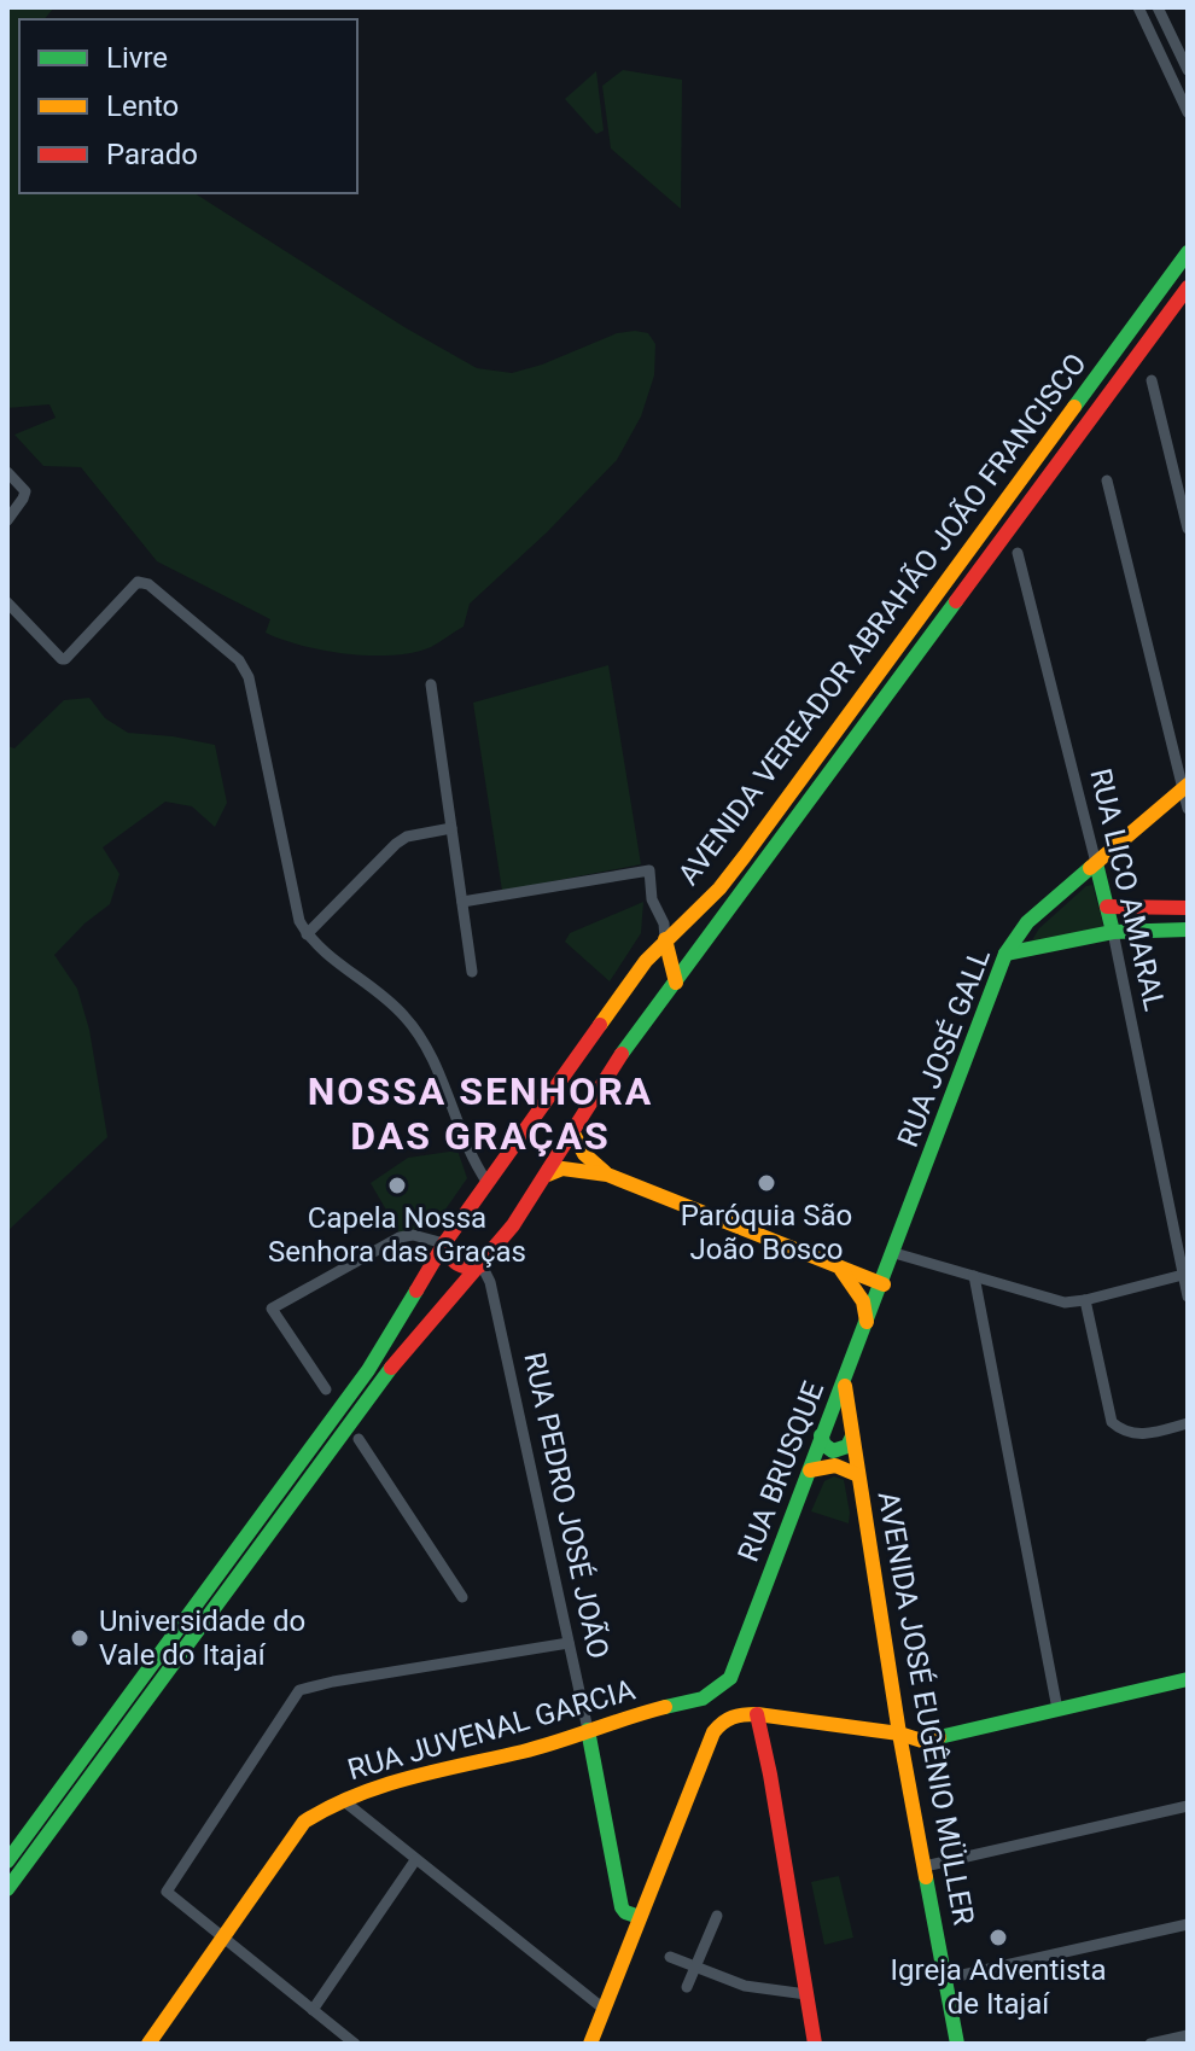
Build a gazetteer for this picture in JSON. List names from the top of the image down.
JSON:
{
  "streets": {
    "main road": [
      "AVENIDA VEREADOR ABRAHÃO JOÃO FRANCISCO",
      "RUA LICO AMARAL",
      "RUA JOSÉ GALL",
      "RUA BRUSQUE",
      "RUA PEDRO JOSÉ JOÃO",
      "AVENIDA JOSÉ EUGÊNIO MÜLLER",
      "RUA JUVENAL GARCIA"
    ]
  },
  "crossings": [
    ["AVENIDA VEREADOR ABRAHÃO JOÃO FRANCISCO", "RUA PEDRO JOSÉ JOÃO"],
    ["RUA LICO AMARAL", "RUA JOSÉ GALL"],
    ["RUA JOSÉ GALL", "RUA BRUSQUE"],
    ["RUA BRUSQUE", "AVENIDA JOSÉ EUGÊNIO MÜLLER"],
    ["RUA BRUSQUE", "RUA JUVENAL GARCIA"],
    ["RUA PEDRO JOSÉ JOÃO", "RUA JUVENAL GARCIA"]
  ],
  "districts": ["NOSSA SENHORA DAS GRAÇAS"],
  "places": [
    "Paróquia São João Bosco",
    "Capela Nossa Senhora das Graças",
    "Universidade do Vale do Itajaí",
    "Igreja Adventista de Itajaí"
  ],
  "legend": ["Livre", "Lento", "Parado"]
}
